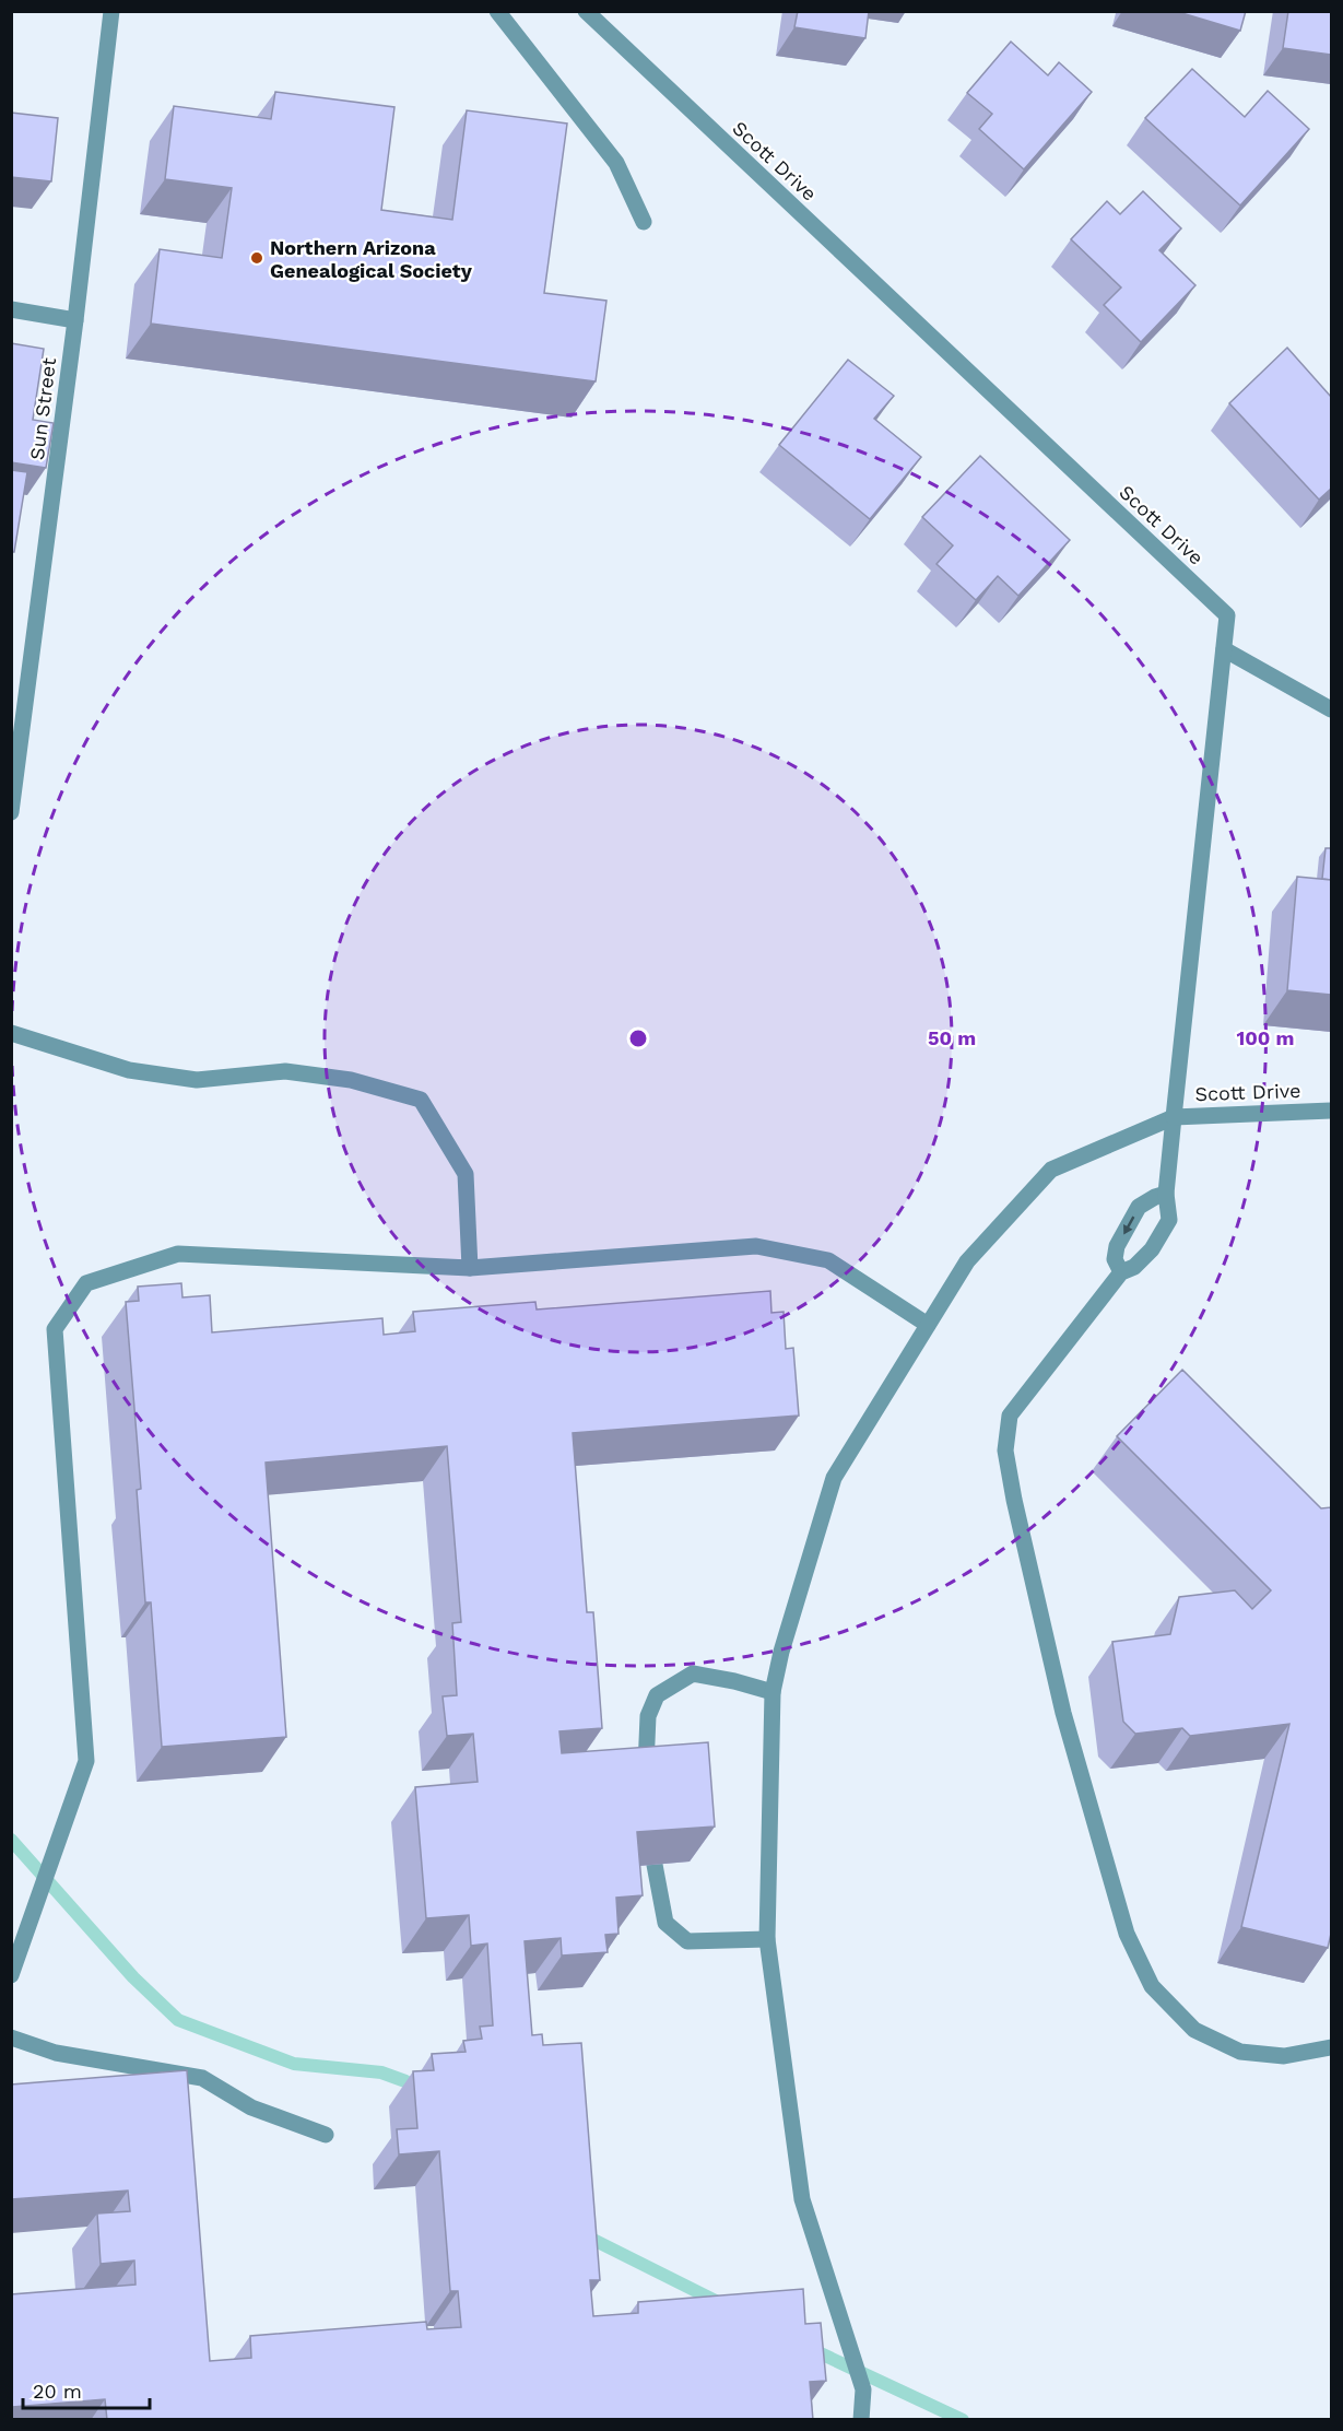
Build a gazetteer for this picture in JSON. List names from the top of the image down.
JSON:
{
  "streets": {
    "street": ["Scott Drive", "Sun Street"]
  },
  "places": ["Northern Arizona Genealogical Society"],
  "scale_bar": "20 m",
  "rings": ["50 m", "100 m"]
}
